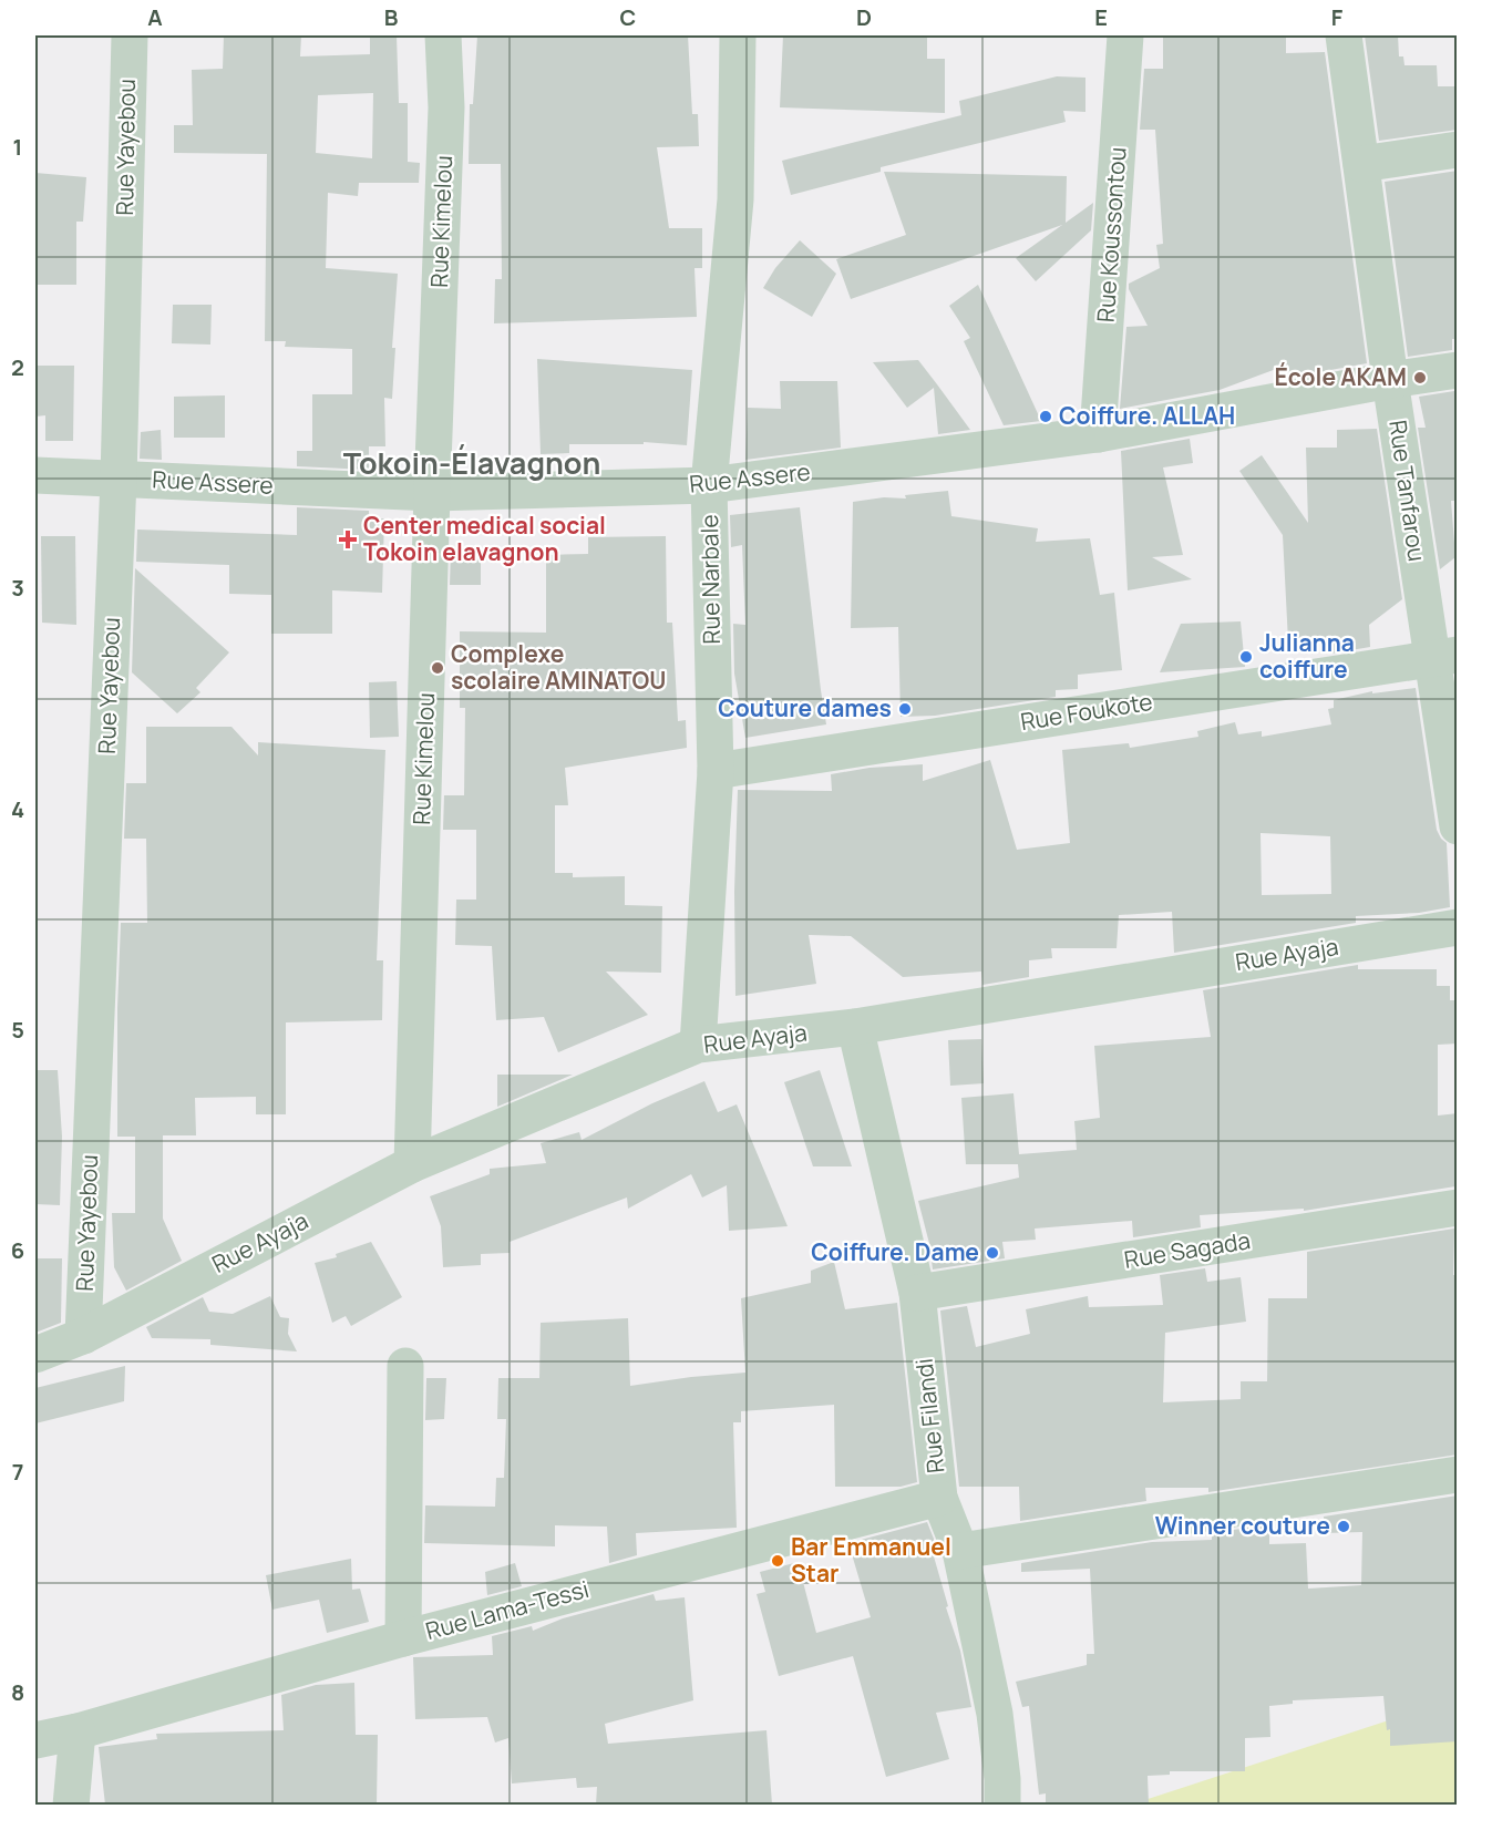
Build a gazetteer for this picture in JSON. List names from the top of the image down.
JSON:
{
  "streets": {
    "street": [
      "Rue Yayebou",
      "Rue Kimelou",
      "Rue Koussontou",
      "Rue Assere",
      "Rue Tanfarou",
      "Rue Narbale",
      "Rue Foukote",
      "Rue Ayaja",
      "Rue Sagada",
      "Rue Filandi",
      "Rue Lama-Tessi"
    ]
  },
  "crossings": [
    ["Rue Yayebou", "Rue Assere"],
    ["Rue Yayebou", "Rue Ayaja"],
    ["Rue Kimelou", "Rue Assere"],
    ["Rue Kimelou", "Rue Ayaja"],
    ["Rue Koussontou", "Rue Assere"],
    ["Rue Assere", "Rue Tanfarou"],
    ["Rue Assere", "Rue Narbale"],
    ["Rue Tanfarou", "Rue Foukote"],
    ["Rue Narbale", "Rue Foukote"],
    ["Rue Narbale", "Rue Ayaja"],
    ["Rue Ayaja", "Rue Filandi"],
    ["Rue Sagada", "Rue Filandi"],
    ["Rue Filandi", "Rue Lama-Tessi"]
  ],
  "districts": ["Tokoin-Élavagnon"],
  "places": {
    "other": [
      "École AKAM",
      "Coiffure. ALLAH",
      "Julianna coiffure",
      "Complexe scolaire AMINATOU",
      "Couture dames",
      "Coiffure. Dame",
      "Winner couture",
      "Bar Emmanuel Star"
    ],
    "health": ["Center medical social Tokoin elavagnon"]
  },
  "grid": {
    "columns": [
      "A",
      "B",
      "C",
      "D",
      "E",
      "F"
    ],
    "rows": [
      "1",
      "2",
      "3",
      "4",
      "5",
      "6",
      "7",
      "8"
    ]
  }
}
